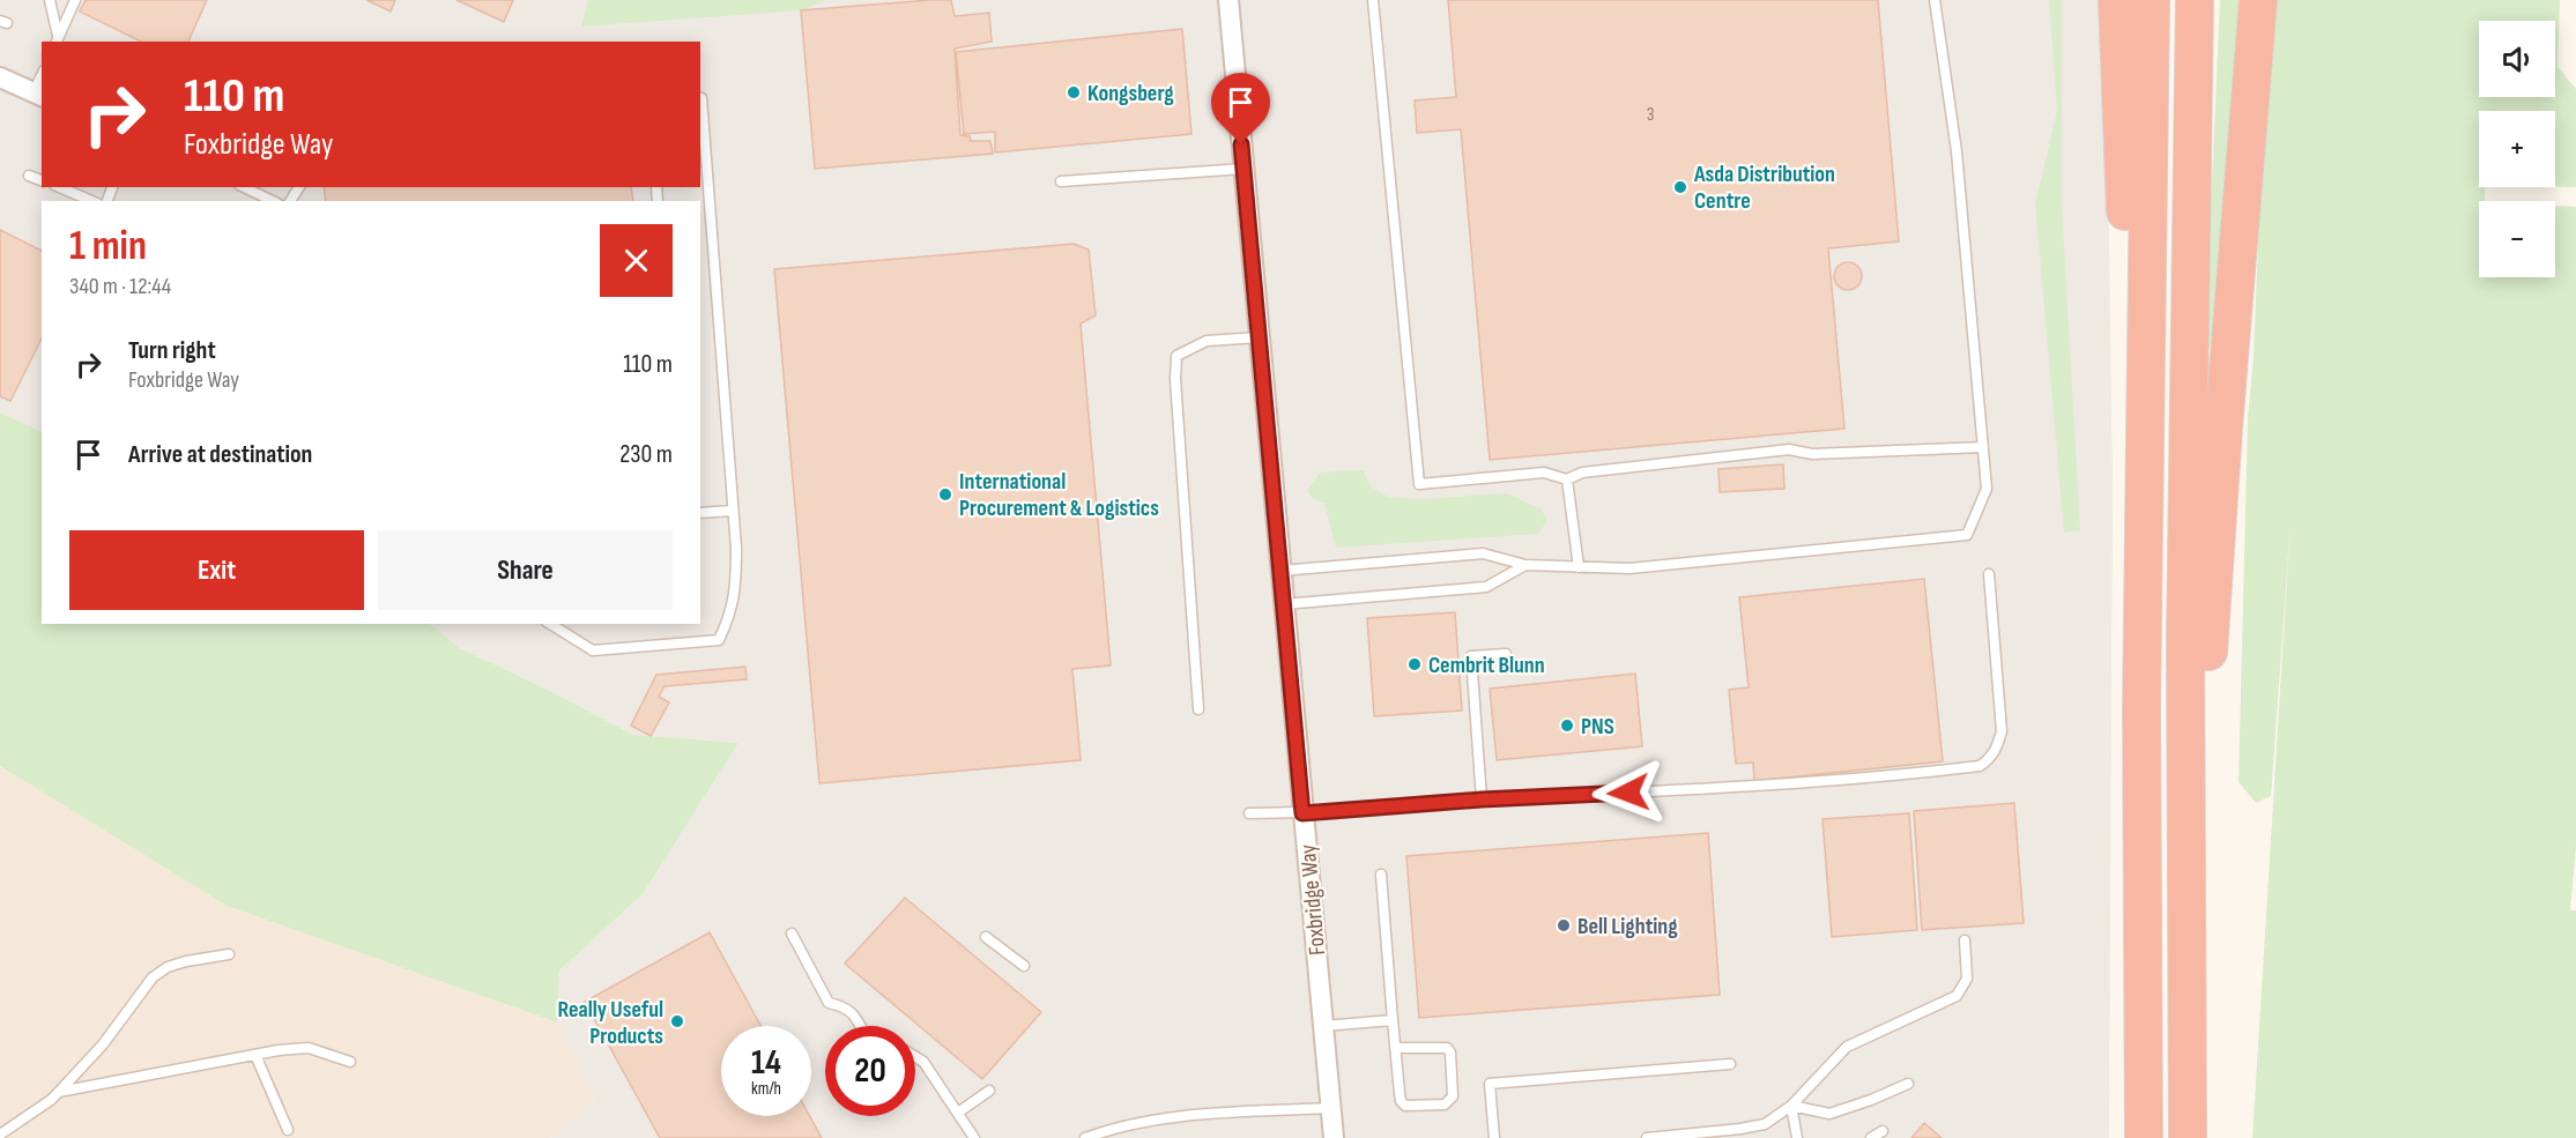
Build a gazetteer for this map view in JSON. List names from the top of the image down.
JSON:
{
  "streets": {
    "street": ["Foxbridge Way"]
  },
  "places": [
    "Kongsberg",
    "Asda Distribution Centre",
    "International Procurement & Logistics",
    "Cembrit Blunn",
    "PNS",
    "Bell Lighting",
    "Really Useful Products"
  ],
  "house_numbers": ["3"],
  "page": {
    "map_buttons": ["+", "−"],
    "turn": ["110 m", "Foxbridge Way"],
    "heading": ["1 min", "340 m · 12:44"],
    "list": [
      {
        "name": "Turn right",
        "note": "Foxbridge Way",
        "value": "110 m"
      },
      {
        "name": "Arrive at destination",
        "value": "230 m"
      }
    ],
    "buttons": ["Exit", "Share"],
    "speed": "14 km/h",
    "limit": "20"
  }
}
